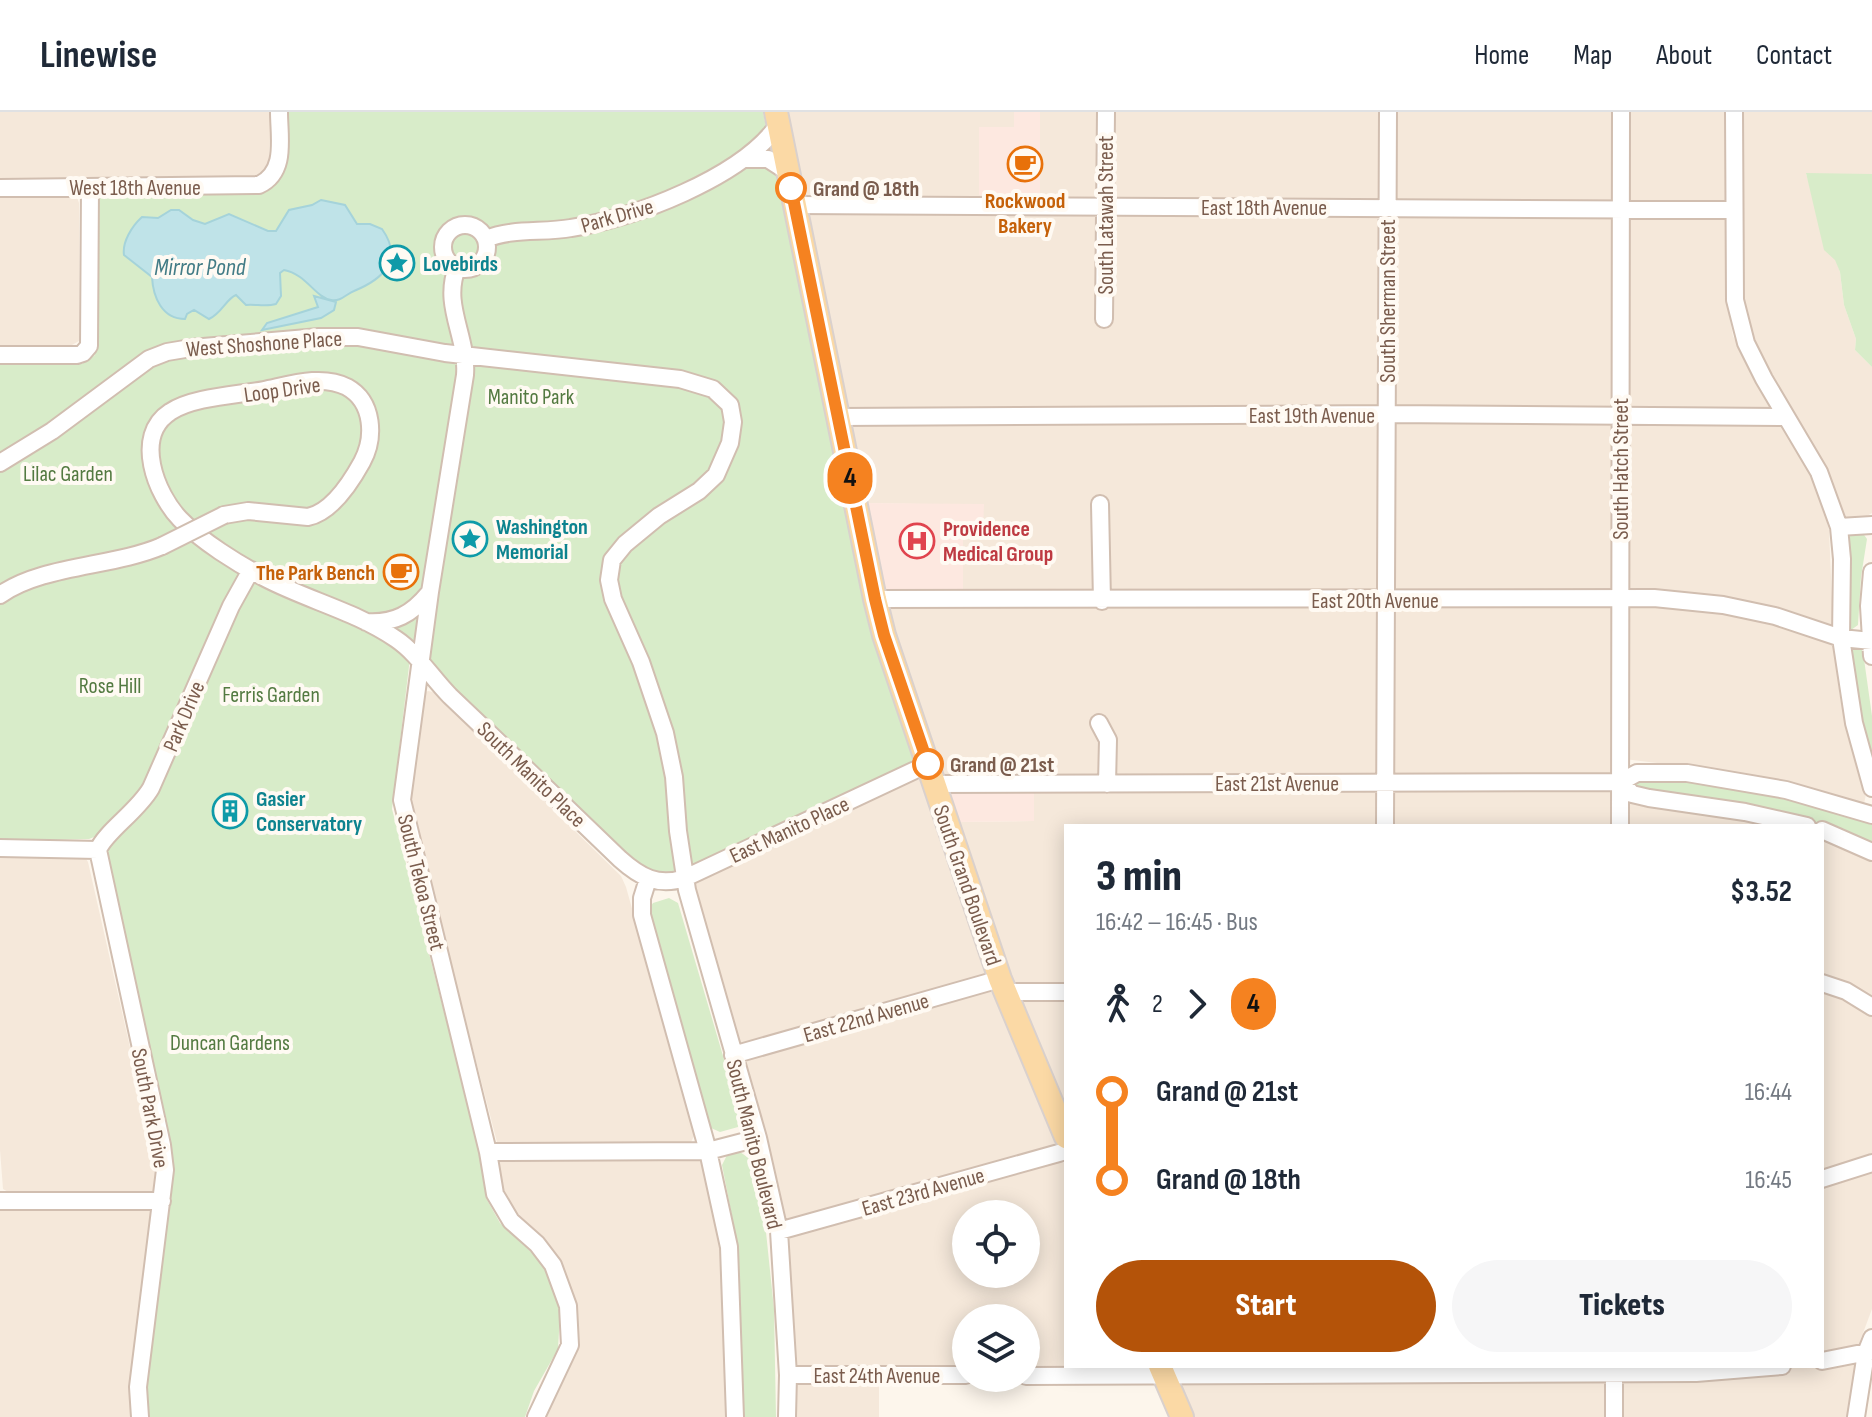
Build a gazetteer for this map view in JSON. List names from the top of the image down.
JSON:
{
  "streets": {
    "main road": ["South Grand Boulevard"],
    "street": [
      "West 18th Avenue",
      "East 18th Avenue",
      "Park Drive",
      "South Latawah Street",
      "South Sherman Street",
      "West Shoshone Place",
      "Loop Drive",
      "East 19th Avenue",
      "South Hatch Street",
      "East 20th Avenue",
      "South Manito Place",
      "East 21st Avenue",
      "East Manito Place",
      "South Tekoa Street",
      "East 22nd Avenue",
      "South Park Drive",
      "South Manito Boulevard",
      "East 23rd Avenue",
      "East 24th Avenue"
    ]
  },
  "crossings": [
    ["East 18th Avenue", "South Latawah Street"],
    ["East 18th Avenue", "South Sherman Street"],
    ["East 18th Avenue", "South Hatch Street"],
    ["East 18th Avenue", "South Grand Boulevard"],
    ["Park Drive", "Loop Drive"],
    ["Park Drive", "South Tekoa Street"],
    ["Park Drive", "South Grand Boulevard"],
    ["Park Drive", "South Park Drive"],
    ["South Sherman Street", "East 19th Avenue"],
    ["South Sherman Street", "East 20th Avenue"],
    ["South Sherman Street", "East 21st Avenue"],
    ["West Shoshone Place", "East Manito Place"],
    ["West Shoshone Place", "South Tekoa Street"],
    ["West Shoshone Place", "South Manito Boulevard"],
    ["Loop Drive", "South Manito Place"],
    ["Loop Drive", "South Tekoa Street"],
    ["East 19th Avenue", "South Hatch Street"],
    ["East 19th Avenue", "South Grand Boulevard"],
    ["South Hatch Street", "East 20th Avenue"],
    ["South Hatch Street", "East 21st Avenue"],
    ["East 20th Avenue", "South Grand Boulevard"],
    ["South Manito Place", "East Manito Place"],
    ["South Manito Place", "South Tekoa Street"],
    ["East 21st Avenue", "East Manito Place"],
    ["East 21st Avenue", "South Grand Boulevard"],
    ["East Manito Place", "South Grand Boulevard"],
    ["East Manito Place", "South Manito Boulevard"],
    ["South Grand Boulevard", "East 22nd Avenue"],
    ["East 22nd Avenue", "South Manito Boulevard"],
    ["South Manito Boulevard", "East 23rd Avenue"],
    ["South Manito Boulevard", "East 24th Avenue"]
  ],
  "water": ["Mirror Pond"],
  "parks": [
    "Manito Park",
    "Lilac Garden",
    "Rose Hill",
    "Ferris Garden",
    "Duncan Gardens"
  ],
  "places": {
    "cafe": ["Rockwood Bakery", "The Park Bench"],
    "other": ["Grand @ 18th", "Grand @ 21st"],
    "place": ["Lovebirds", "Washington Memorial"],
    "hospital": ["Providence Medical Group"],
    "building": ["Gasier Conservatory"]
  },
  "lines": ["bus line 4"],
  "page": {
    "header": "Linewise",
    "nav": [
      "Home",
      "Map",
      "About",
      "Contact"
    ],
    "on_map": "4",
    "heading": ["3 min", "16:42 – 16:45 · Bus", "$3.52"],
    "legs": ["2", "4"],
    "list": [
      {
        "name": "Grand @ 21st",
        "value": "16:44"
      },
      {
        "name": "Grand @ 18th",
        "value": "16:45"
      }
    ],
    "buttons": ["Start", "Tickets"]
  }
}
